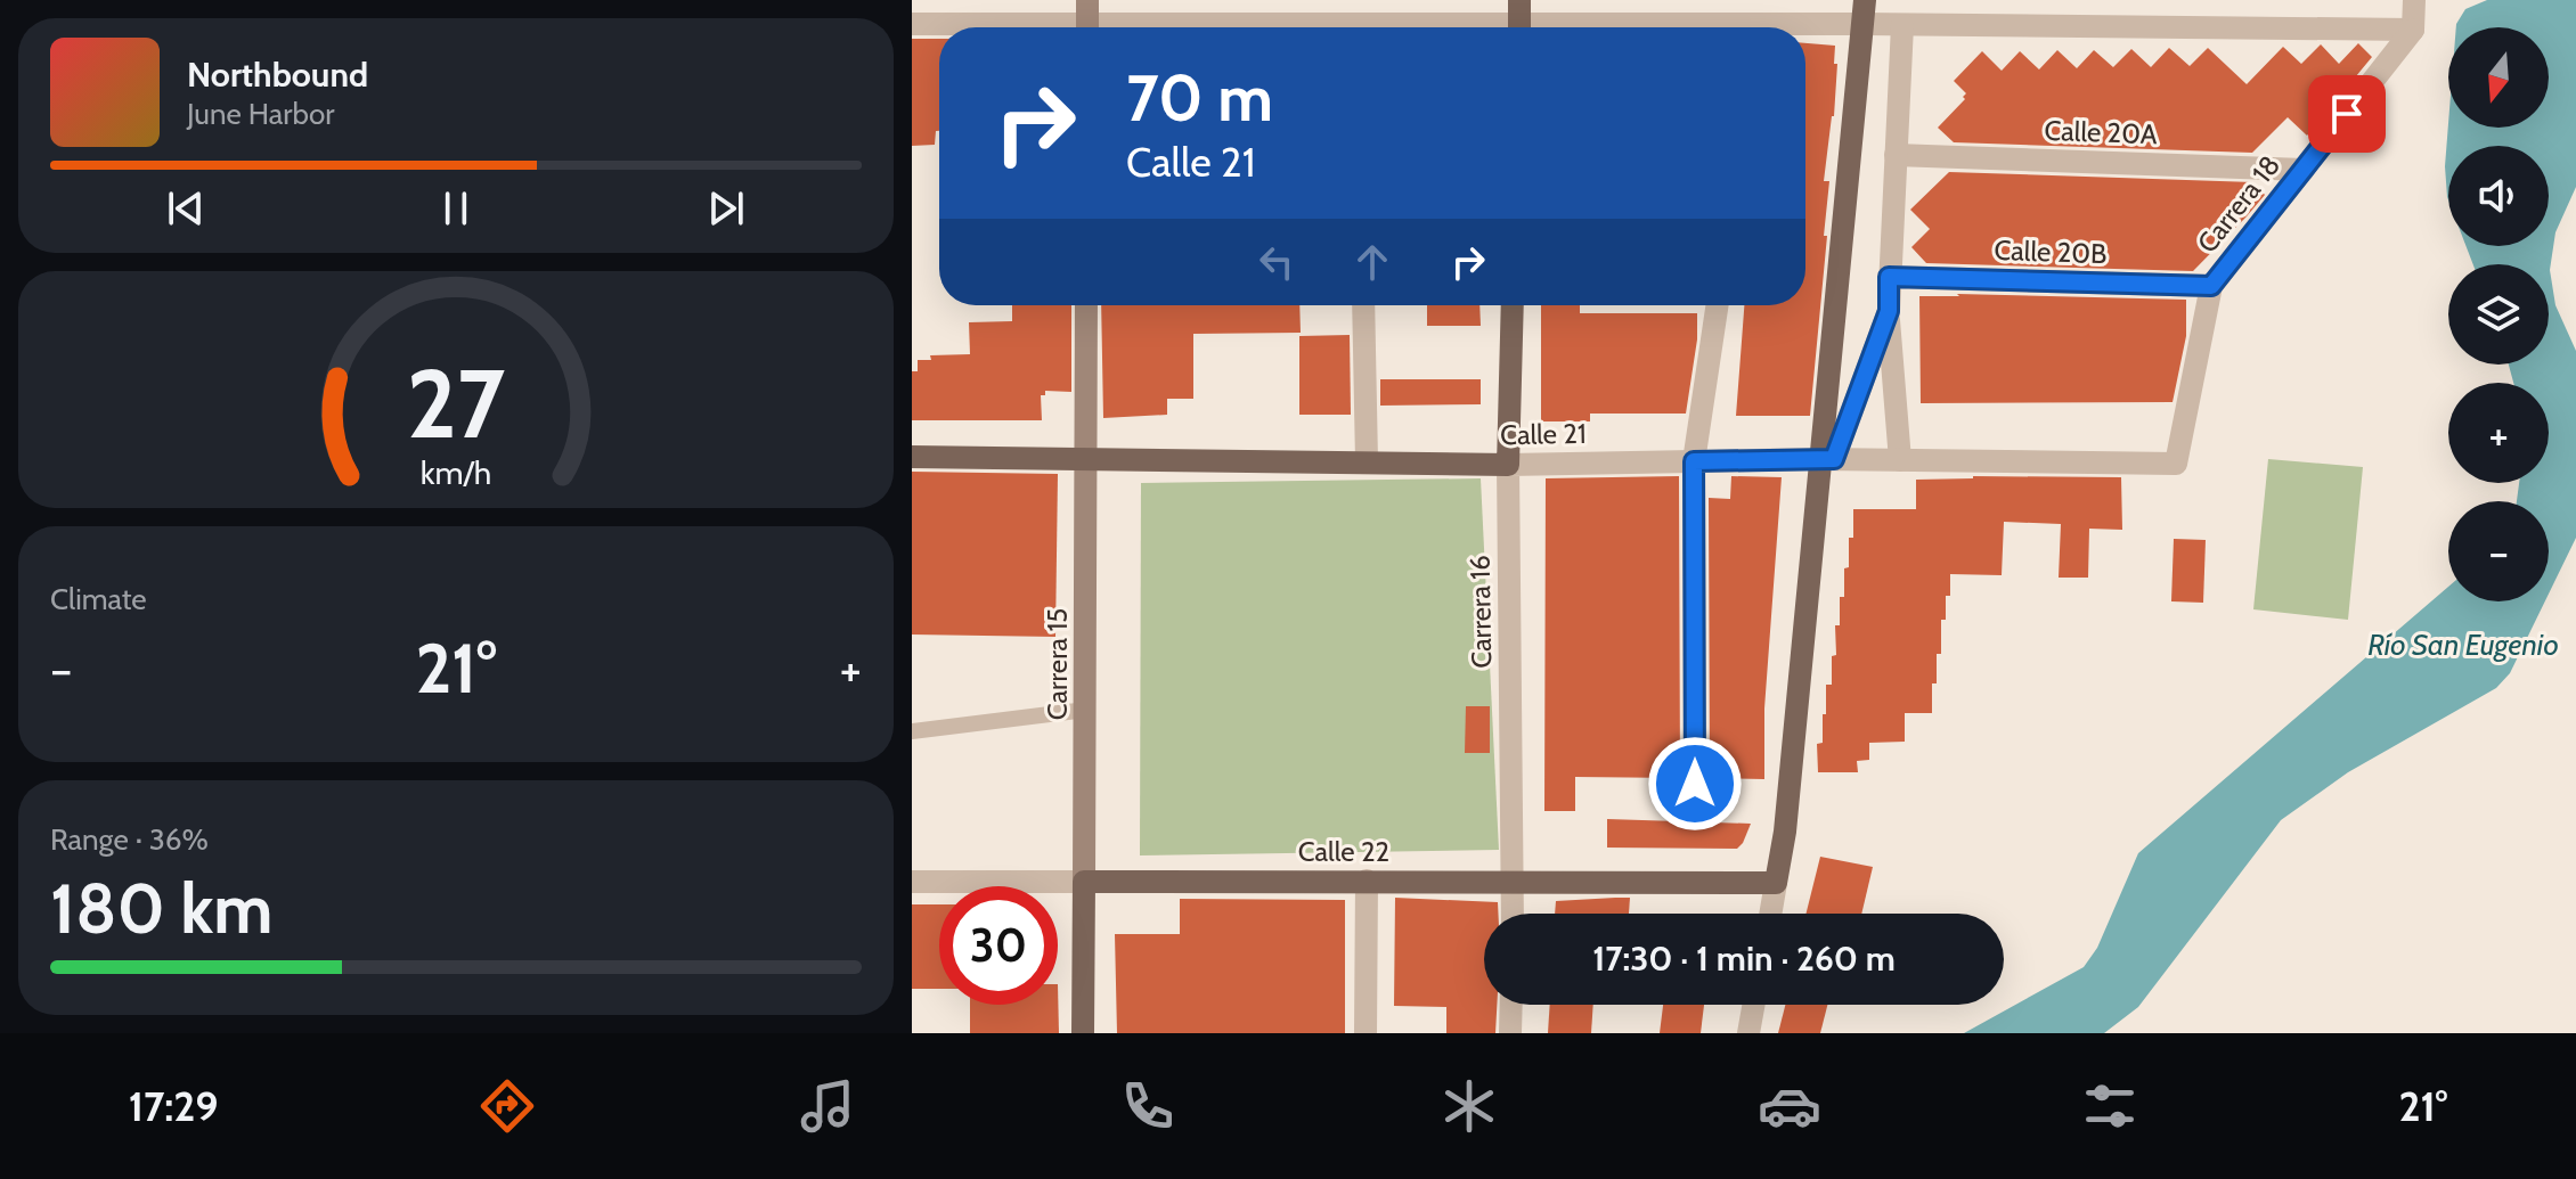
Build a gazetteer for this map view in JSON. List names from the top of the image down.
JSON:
{
  "streets": {
    "main road": [
      "Calle 21",
      "Carrera 16",
      "Carrera 15",
      "Calle 22"
    ],
    "street": ["Calle 20A", "Carrera 18", "Calle 20B"]
  },
  "crossings": [
    ["Calle 20A", "Carrera 18"],
    ["Carrera 18", "Calle 20B"],
    ["Carrera 18", "Calle 21"],
    ["Calle 20B", "Calle 21"],
    ["Calle 21", "Carrera 16"],
    ["Calle 21", "Carrera 15"],
    ["Carrera 16", "Calle 22"],
    ["Carrera 15", "Calle 22"]
  ],
  "water": ["Río San Eugenio"],
  "north": "bottom",
  "page": {
    "map_buttons": ["+", "−"],
    "turn": ["70 m", "Calle 21"],
    "song": ["Northbound", "June Harbor"],
    "tile": [
      "Climate",
      ["Range · 36%", "180 km"]
    ],
    "heat": ["−", "21°", "+"],
    "limit": "30",
    "trip": "17:30 · 1 min · 260 m",
    "tabs": ["17:29", "21°"],
    "gauge": ["27", "km/h"]
  }
}
